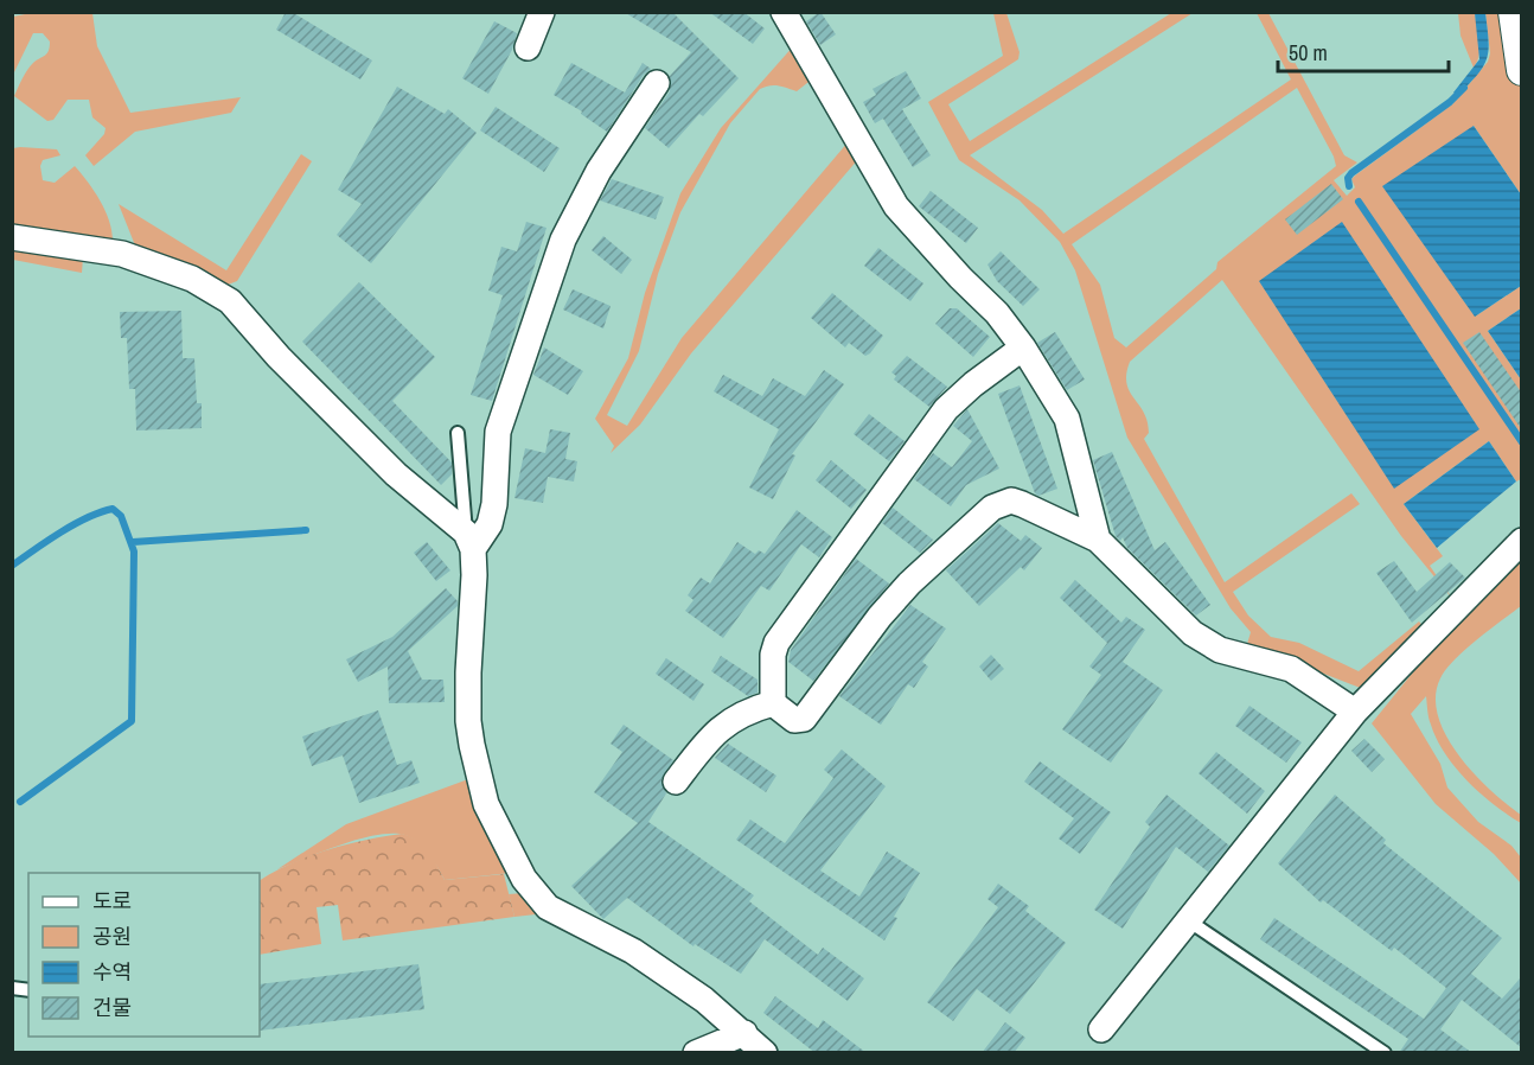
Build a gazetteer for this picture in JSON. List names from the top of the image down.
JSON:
{
  "legend": [
    "도로",
    "공원",
    "수역",
    "건물"
  ],
  "scale_bar": "50 m"
}
